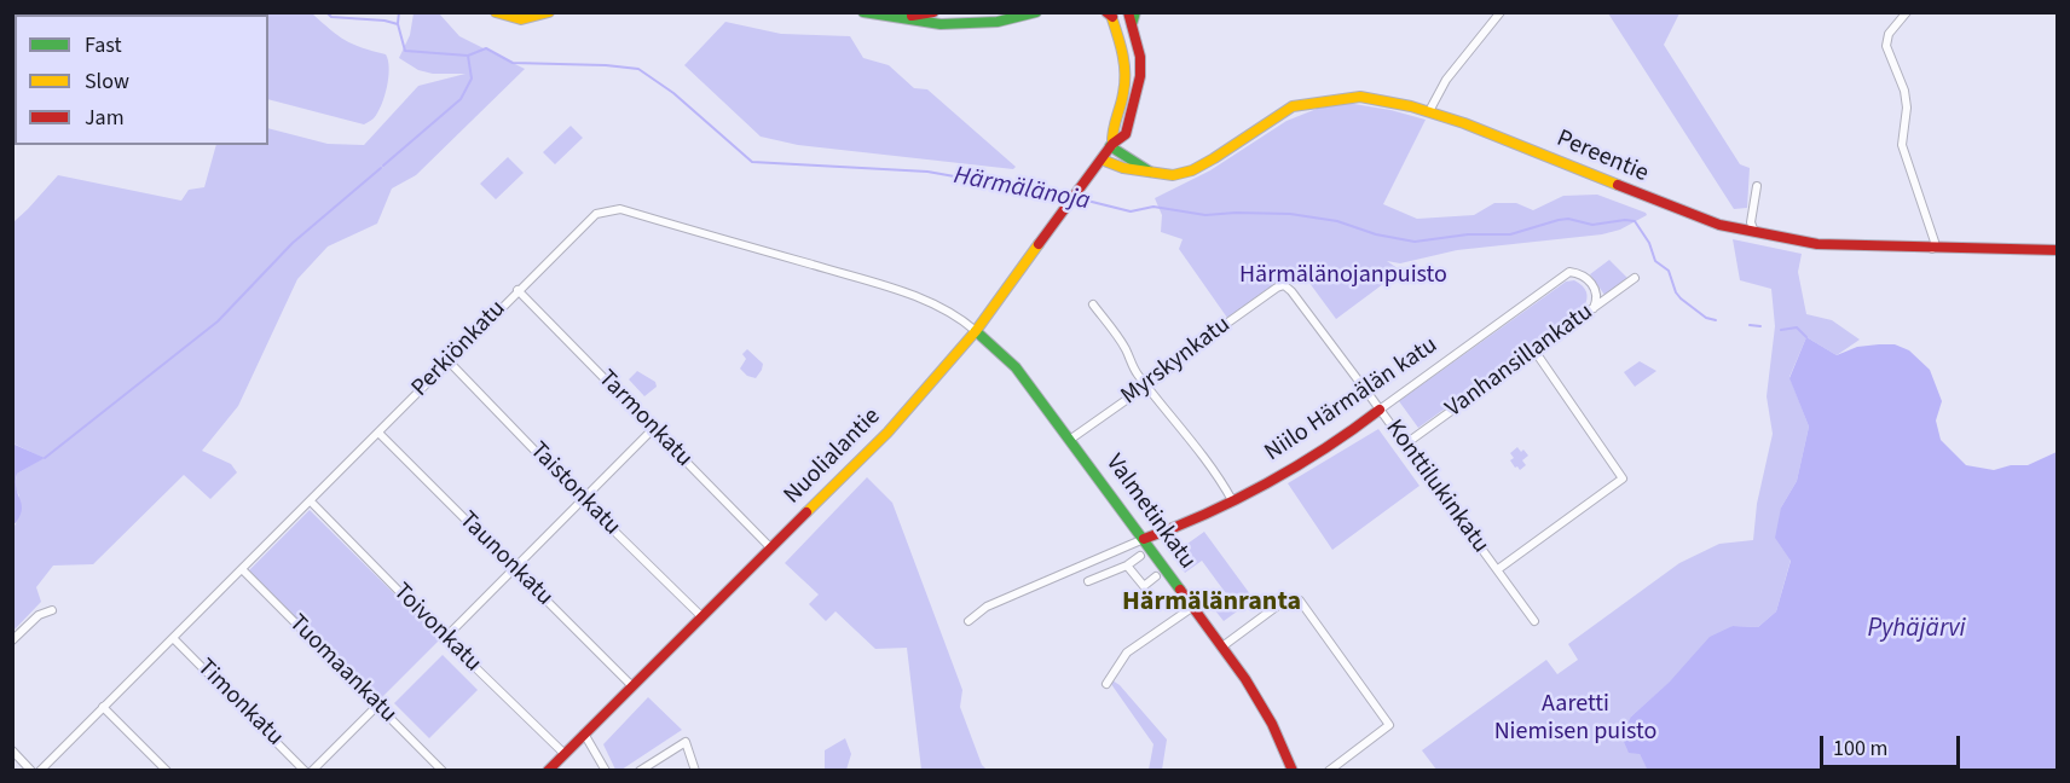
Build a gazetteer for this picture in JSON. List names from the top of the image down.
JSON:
{
  "streets": {
    "street": [
      "Pereentie",
      "Perkiönkatu",
      "Myrskynkatu",
      "Vanhansillankatu",
      "Niilo Härmälän katu",
      "Tarmonkatu",
      "Nuolialantie",
      "Konttilukinkatu",
      "Taistonkatu",
      "Valmetinkatu",
      "Taunonkatu",
      "Toivonkatu",
      "Tuomaankatu",
      "Timonkatu"
    ]
  },
  "crossings": [
    ["Pereentie", "Nuolialantie"],
    ["Perkiönkatu", "Tarmonkatu"],
    ["Perkiönkatu", "Nuolialantie"],
    ["Perkiönkatu", "Taistonkatu"],
    ["Perkiönkatu", "Valmetinkatu"],
    ["Perkiönkatu", "Taunonkatu"],
    ["Perkiönkatu", "Toivonkatu"],
    ["Perkiönkatu", "Tuomaankatu"],
    ["Perkiönkatu", "Timonkatu"],
    ["Myrskynkatu", "Konttilukinkatu"],
    ["Myrskynkatu", "Valmetinkatu"],
    ["Vanhansillankatu", "Niilo Härmälän katu"],
    ["Vanhansillankatu", "Konttilukinkatu"],
    ["Niilo Härmälän katu", "Konttilukinkatu"],
    ["Niilo Härmälän katu", "Valmetinkatu"],
    ["Tarmonkatu", "Nuolialantie"],
    ["Nuolialantie", "Taistonkatu"],
    ["Nuolialantie", "Valmetinkatu"],
    ["Nuolialantie", "Taunonkatu"],
    ["Nuolialantie", "Toivonkatu"]
  ],
  "districts": ["Härmälänranta"],
  "water": ["Härmälänoja", "Pyhäjärvi"],
  "parks": ["Härmälänojanpuisto", "Aaretti Niemisen puisto"],
  "legend": ["Fast", "Slow", "Jam"],
  "scale_bar": "100 m"
}
